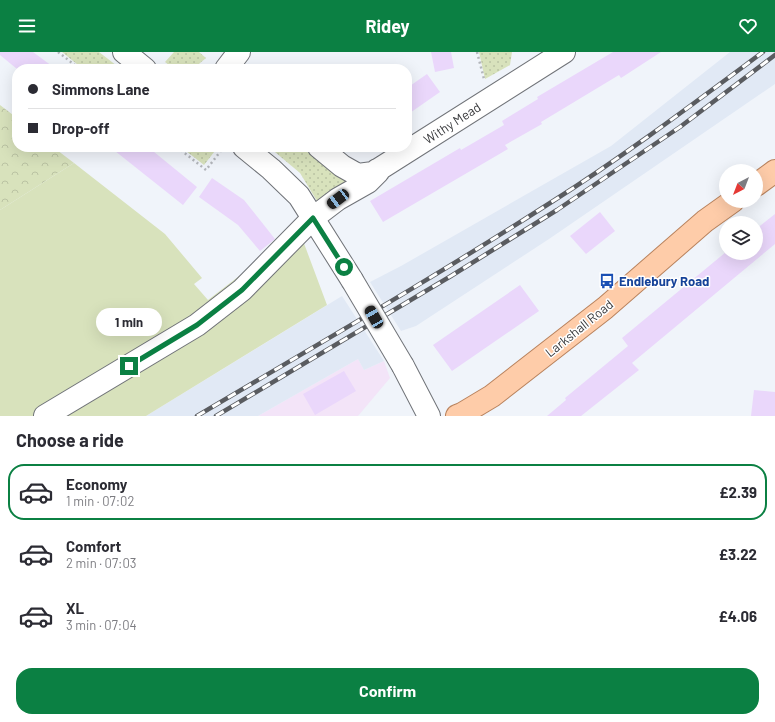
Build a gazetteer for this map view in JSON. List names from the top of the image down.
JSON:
{
  "streets": {
    "main road": ["Larkshall Road"],
    "street": ["Withy Mead"]
  },
  "places": {
    "bus stop": ["Endlebury Road"]
  },
  "north": "bottom left",
  "page": {
    "header": "Ridey",
    "banner": ["Simmons Lane", "Drop-off"],
    "bubble": "1 min",
    "heading": "Choose a ride",
    "list": [
      {
        "name": "Economy",
        "note": "1 min · 07:02",
        "value": "£2.39"
      },
      {
        "name": "Comfort",
        "note": "2 min · 07:03",
        "value": "£3.22"
      },
      {
        "name": "XL",
        "note": "3 min · 07:04",
        "value": "£4.06"
      }
    ],
    "buttons": "Confirm"
  }
}
